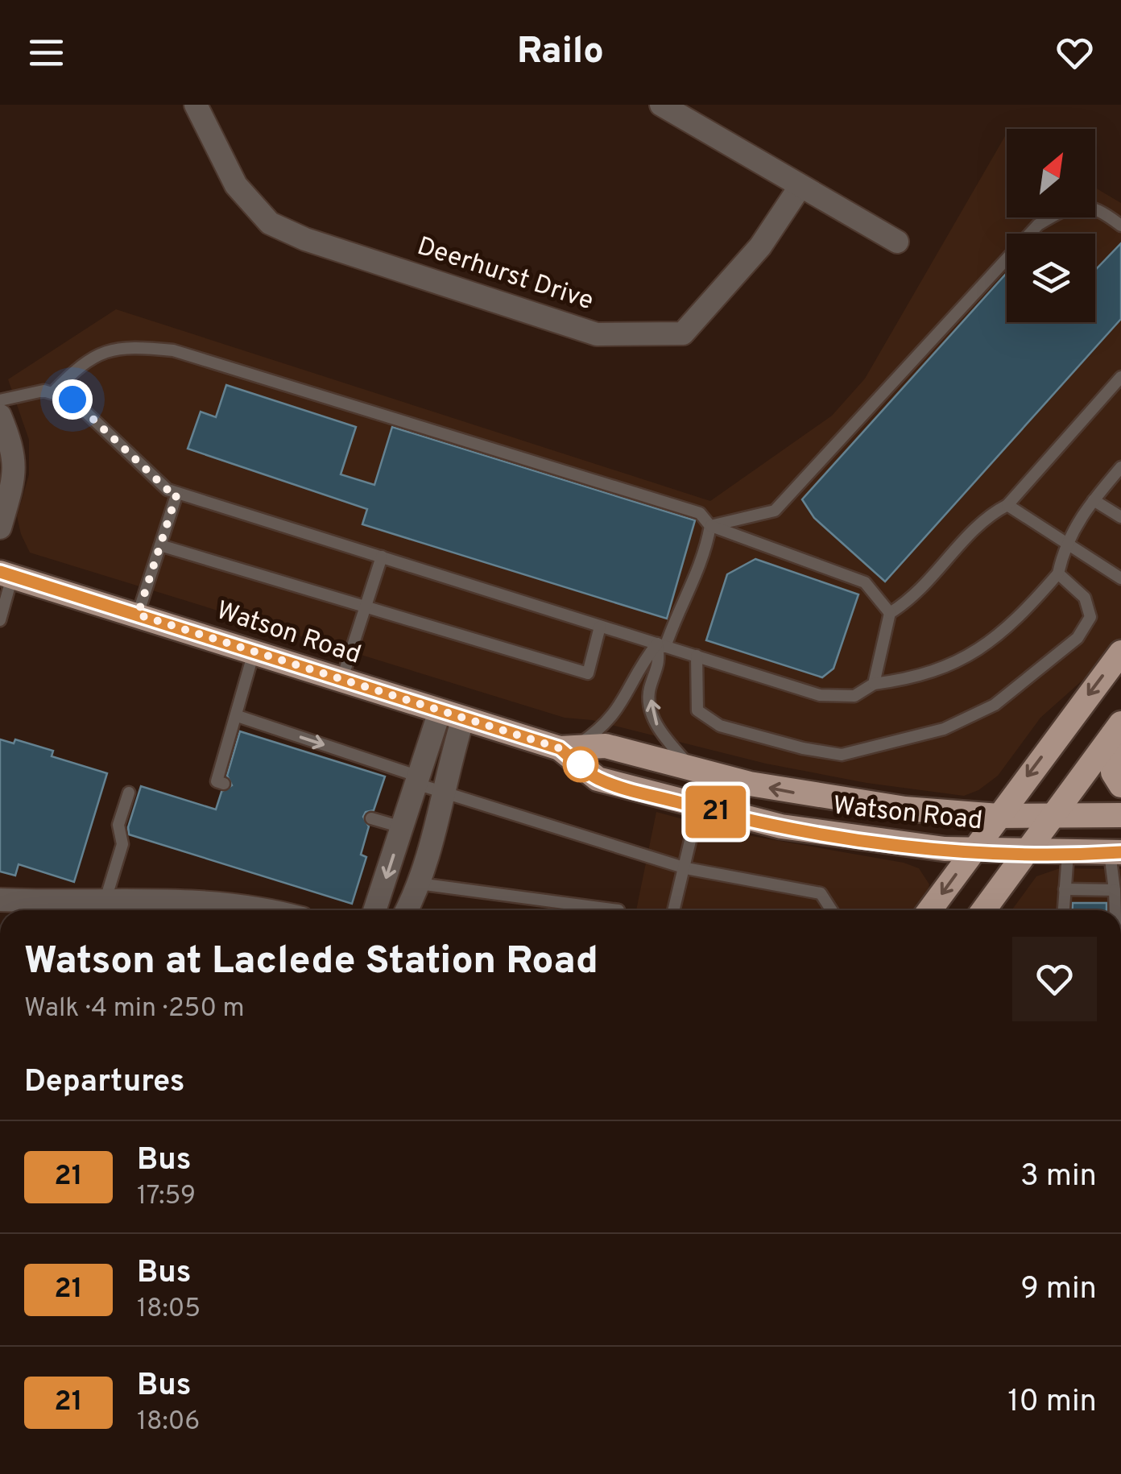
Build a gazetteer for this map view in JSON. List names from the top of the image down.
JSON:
{
  "streets": {
    "main road": ["Watson Road"],
    "street": ["Deerhurst Drive"]
  },
  "lines": ["bus line 21"],
  "north": "top right",
  "page": {
    "header": "Railo",
    "on_map": "21",
    "heading": [
      ["Watson at Laclede Station Road", "Walk · 4 min · 250 m"],
      "Departures"
    ],
    "list": [
      {
        "mark": "21",
        "name": "Bus",
        "note": "17:59",
        "value": "3 min"
      },
      {
        "mark": "21",
        "name": "Bus",
        "note": "18:05",
        "value": "9 min"
      },
      {
        "mark": "21",
        "name": "Bus",
        "note": "18:06",
        "value": "10 min"
      }
    ]
  }
}
